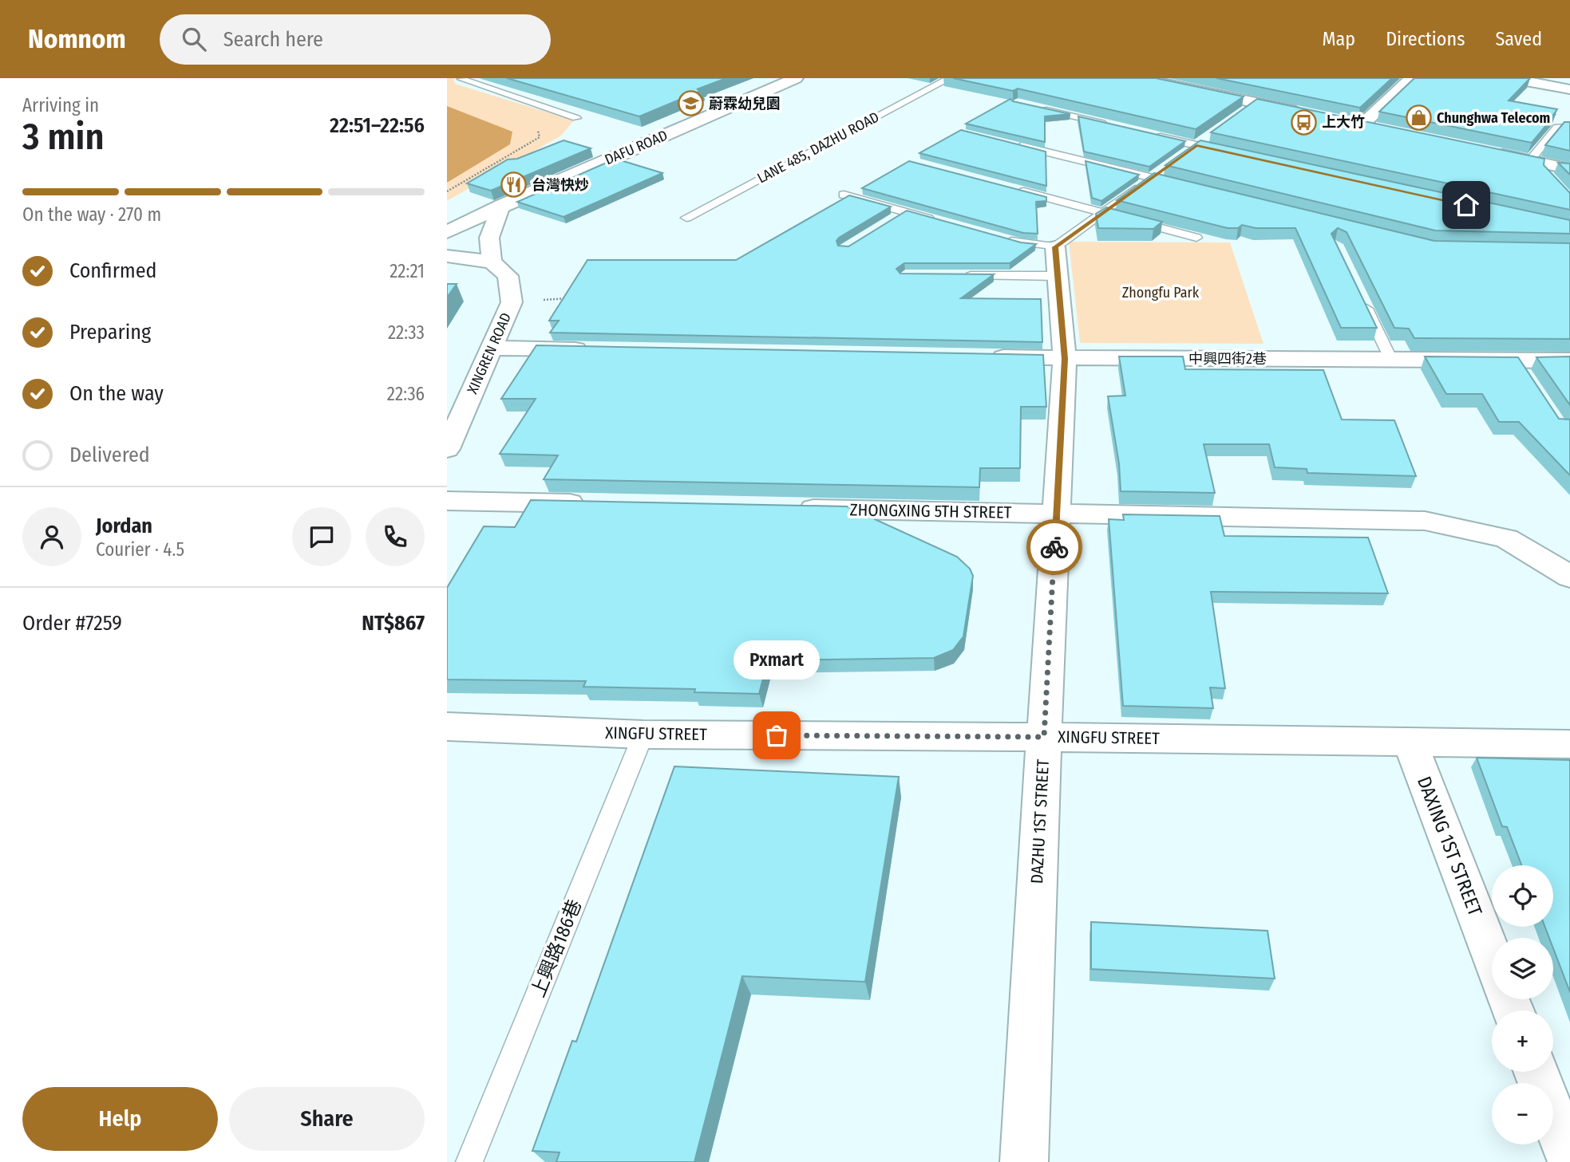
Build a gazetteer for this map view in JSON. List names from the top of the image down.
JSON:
{
  "streets": {
    "street": [
      "DAFU ROAD",
      "XINGREN ROAD",
      "中興四街2巷",
      "ZHONGXING 5TH STREET",
      "XINGFU STREET",
      "DAZHU 1ST STREET",
      "DAXING 1ST STREET"
    ],
    "lane": ["LANE 485, DAZHU ROAD", "上興路186巷"]
  },
  "crossings": [
    ["中興四街2巷", "DAZHU 1ST STREET"],
    ["ZHONGXING 5TH STREET", "DAZHU 1ST STREET"],
    ["XINGFU STREET", "DAZHU 1ST STREET"],
    ["XINGFU STREET", "DAXING 1ST STREET"],
    ["XINGFU STREET", "上興路186巷"]
  ],
  "parks": ["Zhongfu Park"],
  "places": {
    "school or university": ["蔚霖幼兒園"],
    "shop": ["Chunghwa Telecom"],
    "bus stop": ["上大竹"],
    "restaurant": ["台灣快炒"],
    "other": ["Pxmart"]
  },
  "page": {
    "header": "Nomnom",
    "search": "Search here",
    "nav": ["Map", "Directions", "Saved"],
    "heading": ["3 min", "Arriving in", "22:51–22:56"],
    "panel": [
      "Jordan",
      "Courier · 4.5",
      "Order #7259",
      "NT$867"
    ],
    "bar": "On the way · 270 m",
    "list": [
      ["Confirmed", "22:21"],
      ["Preparing", "22:33"],
      ["On the way", "22:36"],
      "Delivered"
    ],
    "bubble": "Pxmart",
    "map_buttons": ["+", "−"],
    "buttons": ["Help", "Share"]
  }
}
